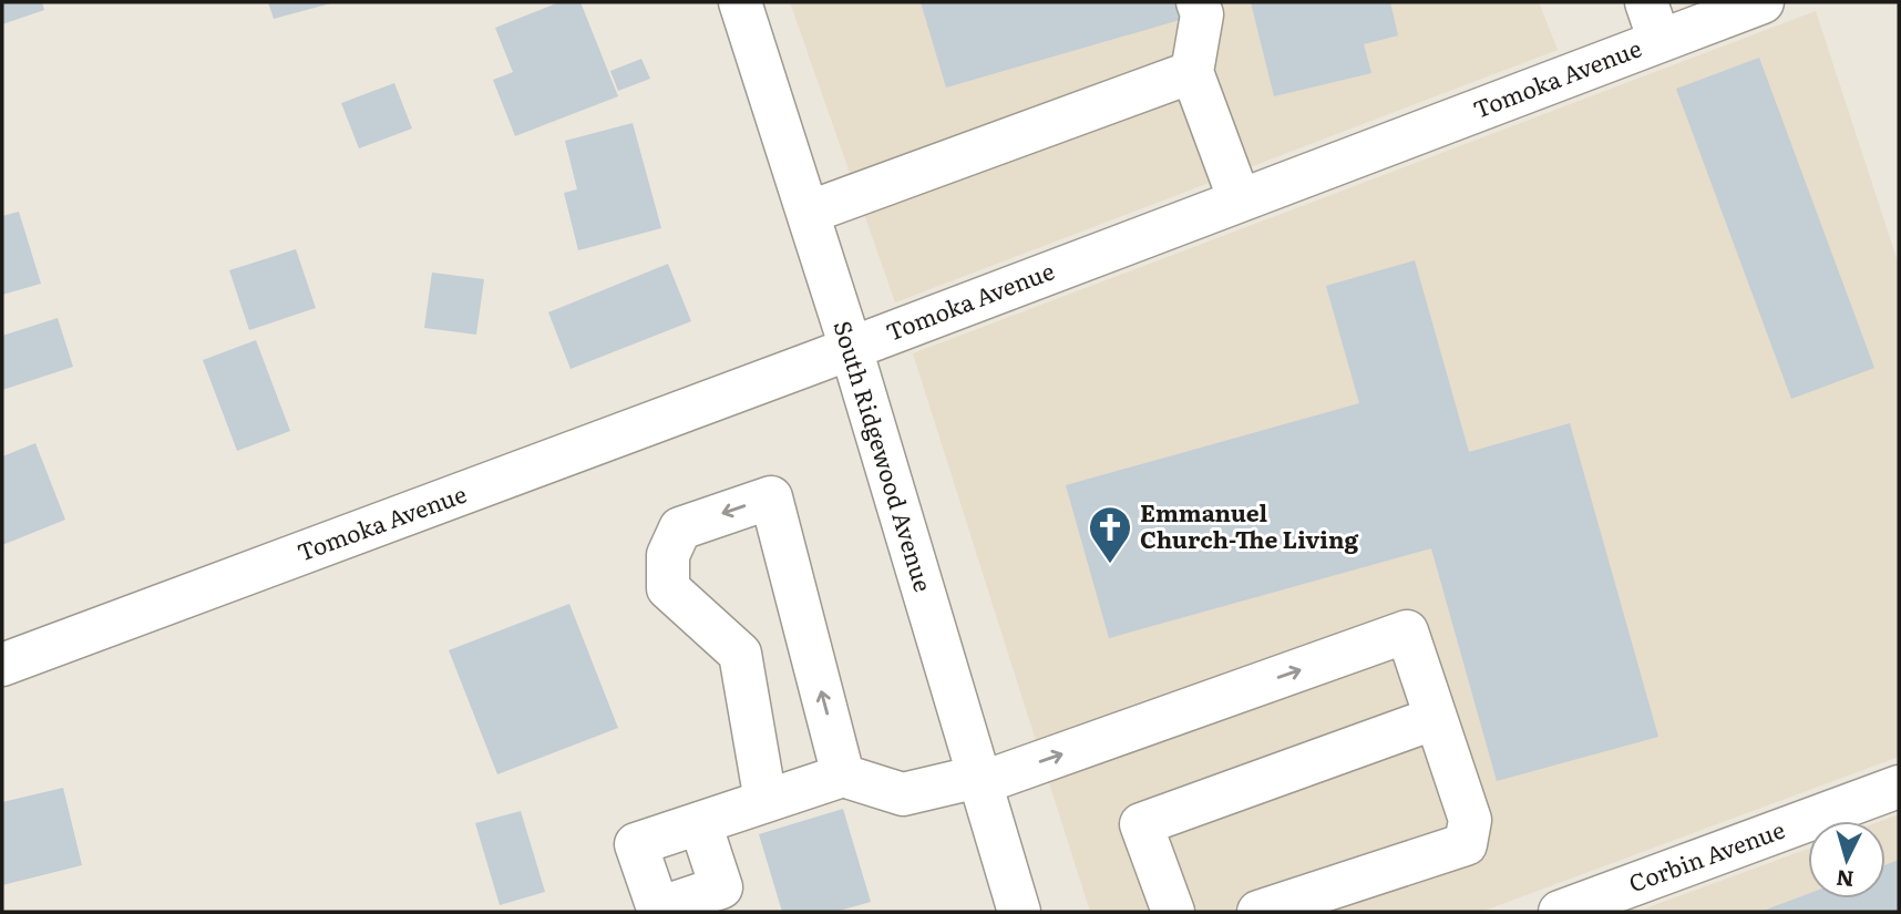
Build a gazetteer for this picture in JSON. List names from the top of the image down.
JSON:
{
  "streets": {
    "street": ["Tomoka Avenue", "South Ridgewood Avenue", "Corbin Avenue"]
  },
  "crossings": [
    ["Tomoka Avenue", "South Ridgewood Avenue"]
  ],
  "places": {
    "church": ["Emmanuel Church-The Living"]
  },
  "north": "bottom"
}
